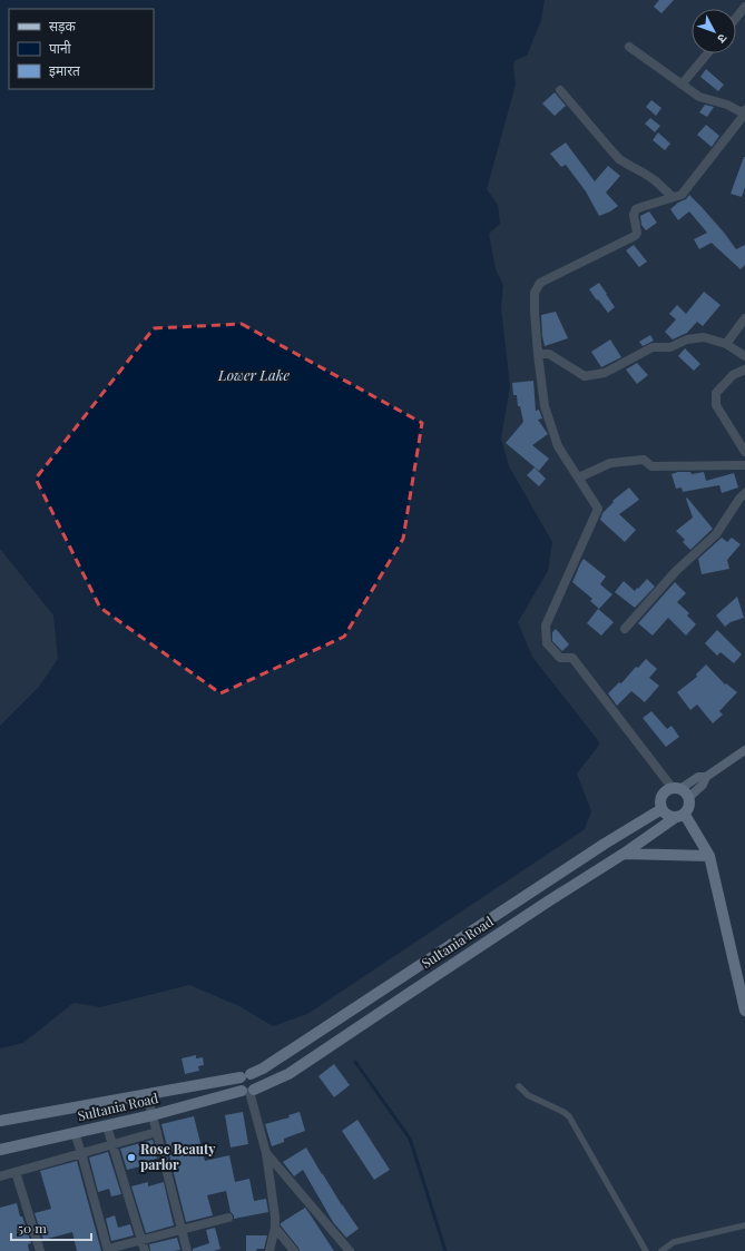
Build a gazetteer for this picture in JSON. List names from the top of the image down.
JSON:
{
  "streets": {
    "main road": ["Sultania Road"]
  },
  "water": ["Lower Lake"],
  "places": ["Rose Beauty parlor"],
  "legend": ["सड़क", "पानी", "इमारत"],
  "scale_bar": "50 m",
  "north": "bottom right"
}
